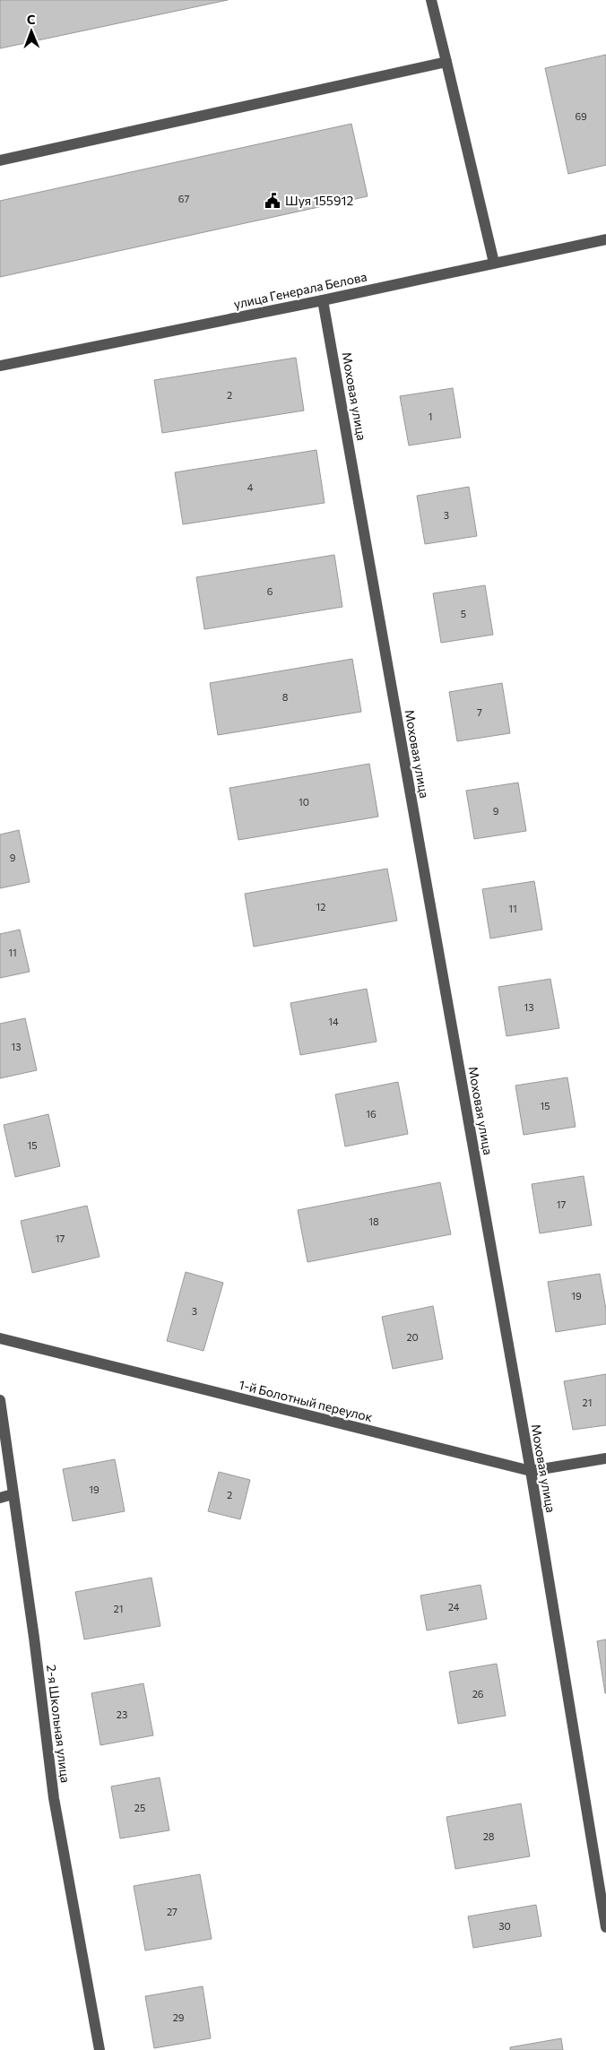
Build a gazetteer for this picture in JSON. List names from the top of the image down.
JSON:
{
  "streets": {
    "street": [
      "улица Генерала Белова",
      "Моховая улица",
      "1-й Болотный переулок",
      "2-я Школьная улица"
    ]
  },
  "crossings": [
    ["улица Генерала Белова", "Моховая улица"],
    ["Моховая улица", "1-й Болотный переулок"]
  ],
  "places": {
    "public building": ["Шуя 155912"]
  },
  "house_numbers": [
    "69",
    "67",
    "2",
    "1",
    "4",
    "3",
    "6",
    "5",
    "8",
    "7",
    "10",
    "9",
    "9",
    "12",
    "11",
    "11",
    "13",
    "14",
    "13",
    "15",
    "16",
    "15",
    "17",
    "18",
    "17",
    "19",
    "3",
    "20",
    "21",
    "19",
    "2",
    "24",
    "21",
    "26",
    "23",
    "25",
    "28",
    "27",
    "30",
    "29"
  ],
  "north": "top"
}
